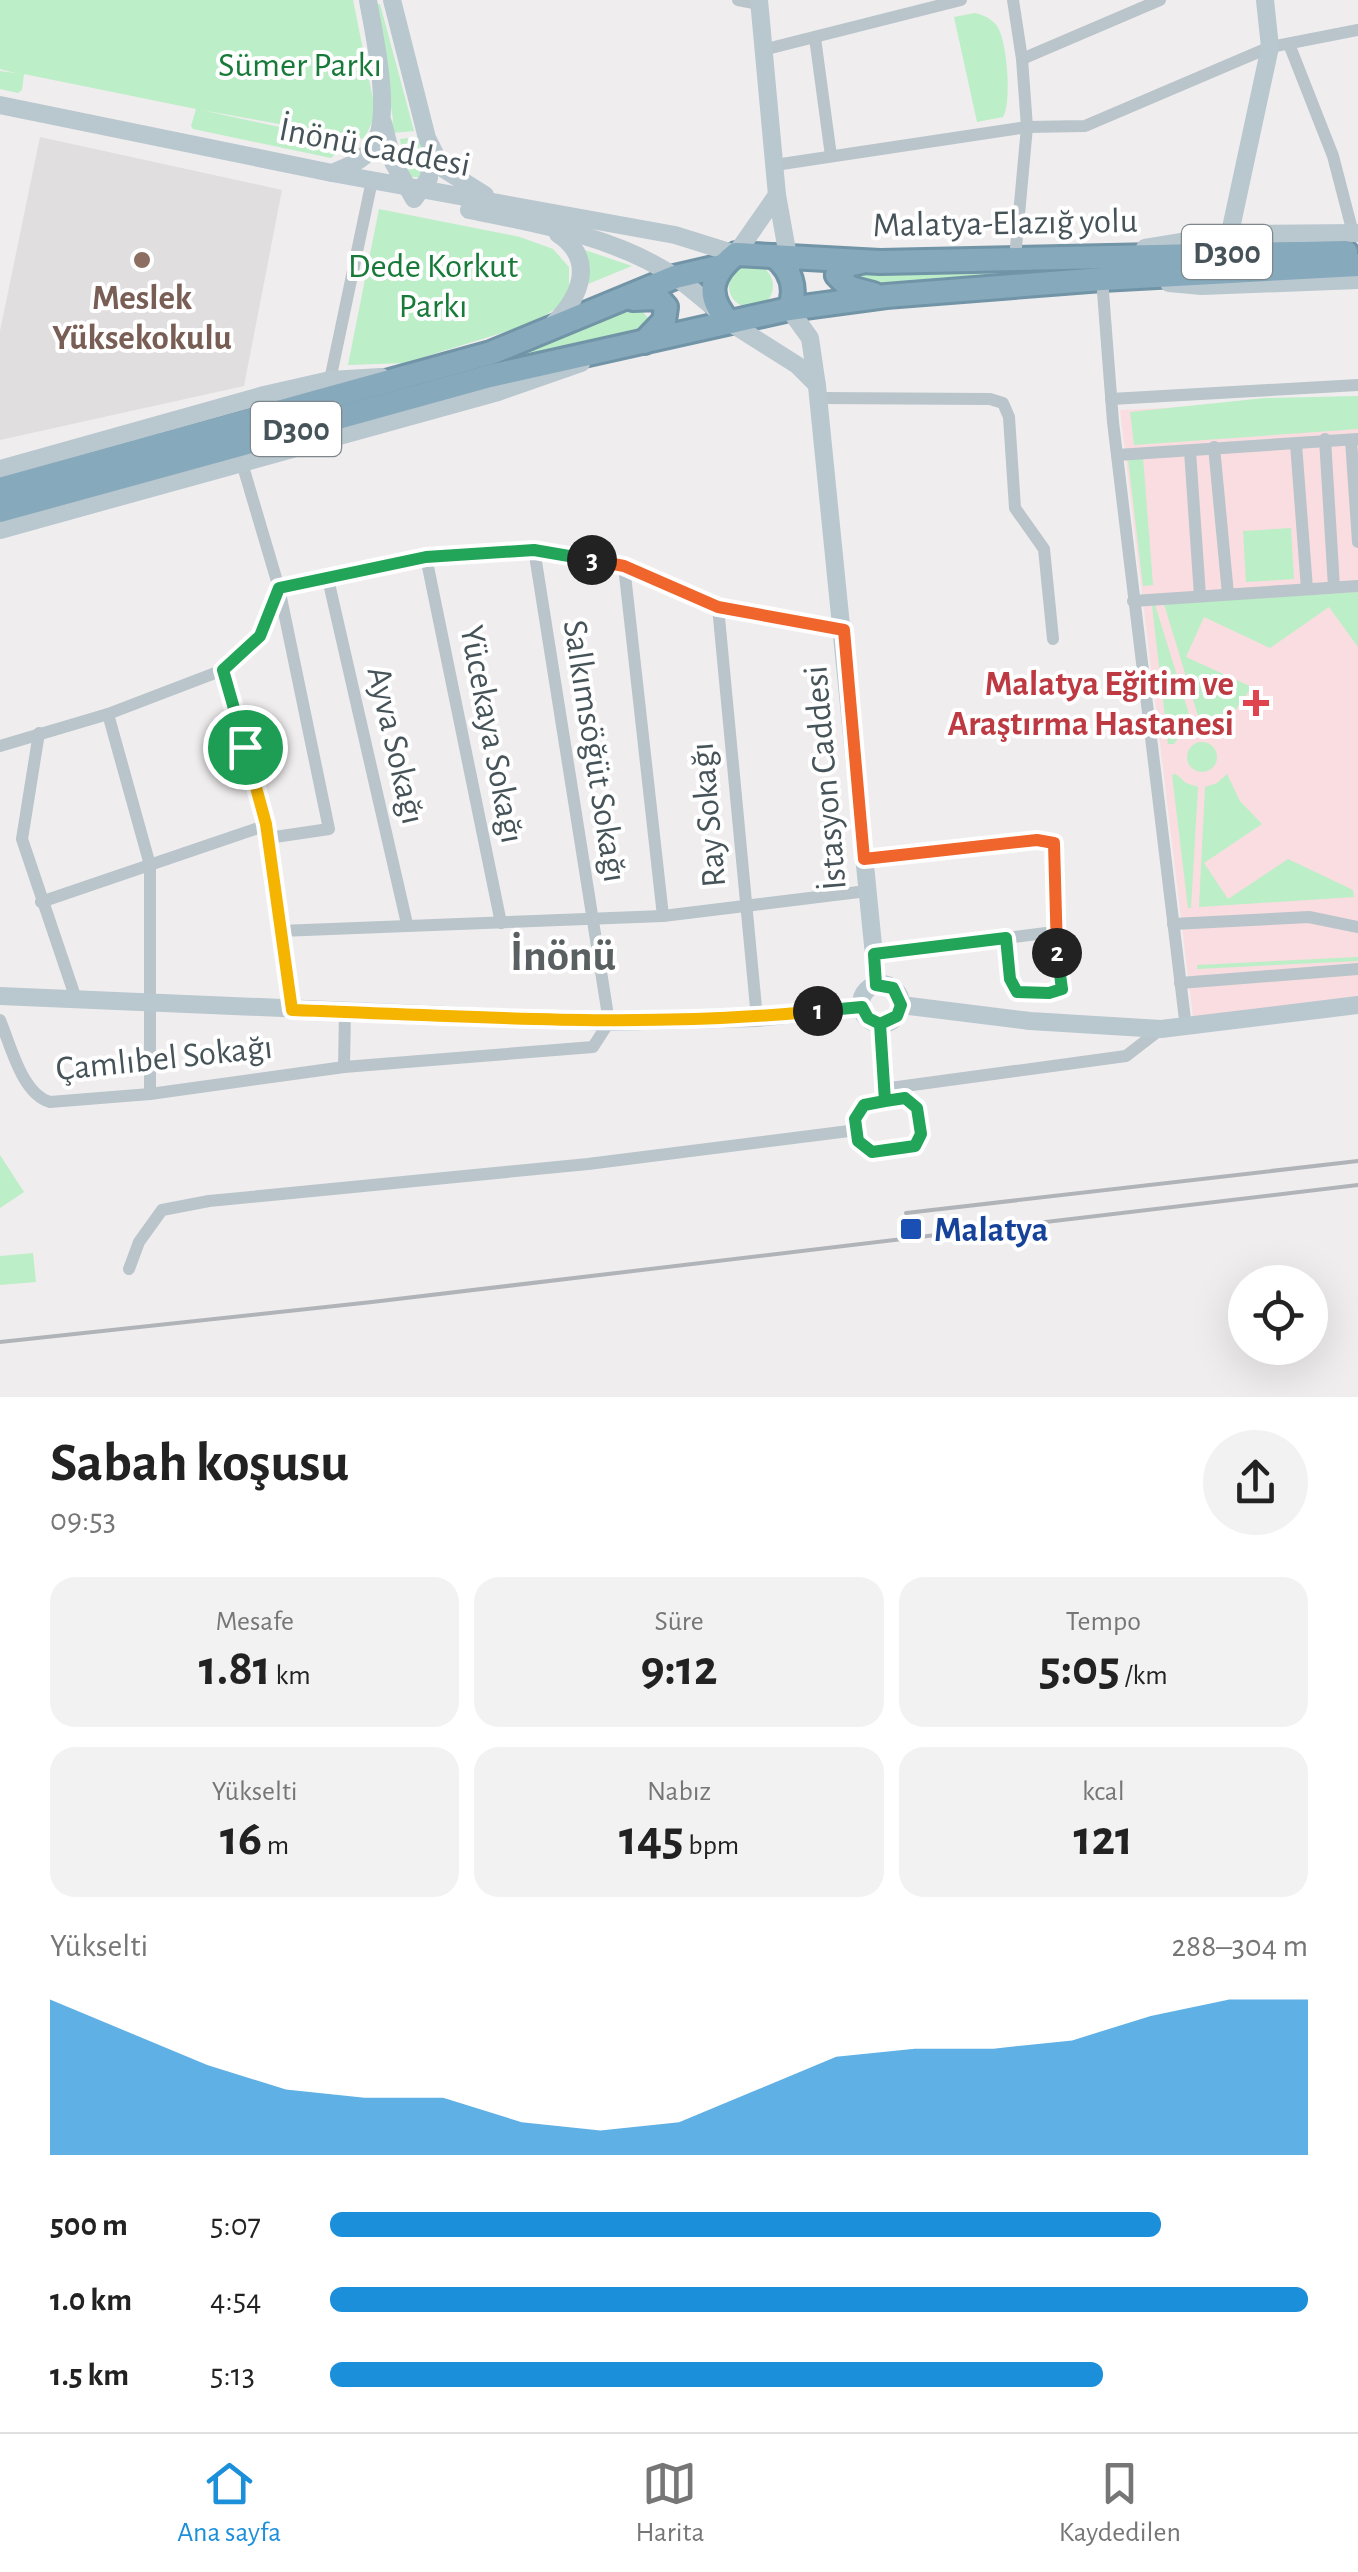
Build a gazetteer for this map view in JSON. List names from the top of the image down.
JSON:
{
  "streets": {
    "highway": ["Malatya-Elazığ yolu", "D300"],
    "main road": ["İnönü Caddesi", "İstasyon Caddesi"],
    "street": [
      "Yücekaya Sokağı",
      "Ayva Sokağı",
      "Salkımsöğüt Sokağı",
      "Ray Sokağı",
      "Çamlıbel Sokağı"
    ]
  },
  "crossings": [
    ["İnönü Caddesi", "Malatya-Elazığ yolu"],
    ["İnönü Caddesi", "D300"],
    ["Malatya-Elazığ yolu", "D300"],
    ["Malatya-Elazığ yolu", "İstasyon Caddesi"],
    ["Salkımsöğüt Sokağı", "Çamlıbel Sokağı"]
  ],
  "districts": ["İnönü"],
  "parks": ["Sümer Parkı", "Dede Korkut Parkı"],
  "places": {
    "other": ["Meslek Yüksekokulu"],
    "health": ["Malatya Eğitim ve Araştırma Hastanesi"],
    "transit": ["Malatya"]
  },
  "page": {
    "pins": ["3", "2", "1"],
    "heading": ["Sabah koşusu", "09:53"],
    "stats": [
      ["Mesafe", "1.81 km"],
      ["Süre", "9:12"],
      ["Tempo", "5:05 /km"],
      ["Yükselti", "16 m"],
      ["Nabız", "145 bpm"],
      ["kcal", "121"]
    ],
    "chart": ["Yükselti", "288–304 m"],
    "list": [
      {
        "name": "500 m",
        "note": "5:07"
      },
      {
        "name": "1.0 km",
        "note": "4:54"
      },
      {
        "name": "1.5 km",
        "note": "5:13"
      }
    ],
    "tabs": ["Ana sayfa", "Harita", "Kaydedilen"]
  }
}
